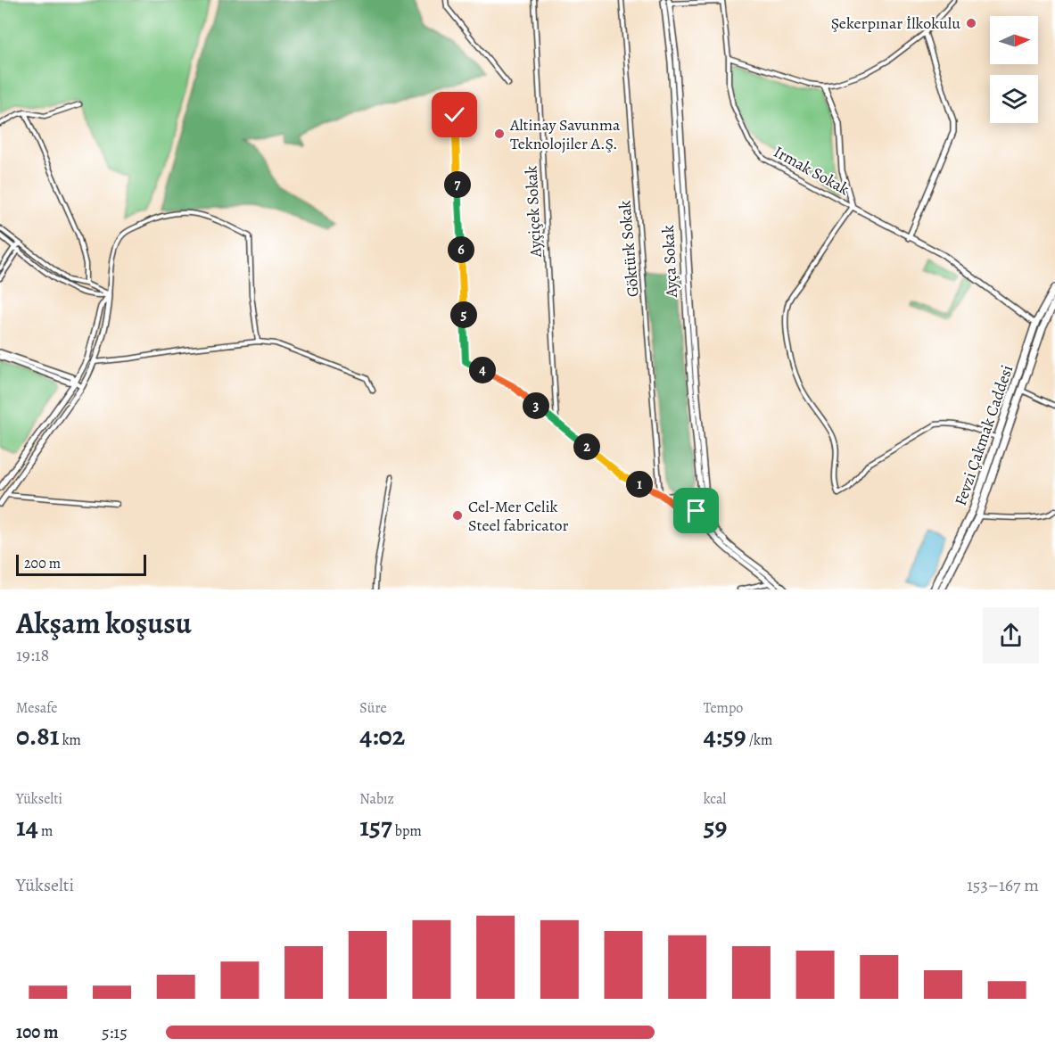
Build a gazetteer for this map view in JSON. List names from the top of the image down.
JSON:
{
  "streets": {
    "main road": ["Fevzi Çakmak Caddesi"],
    "street": [
      "Irmak Sokak",
      "Ayçiçek Sokak",
      "Göktürk Sokak",
      "Ayça Sokak"
    ]
  },
  "places": ["Şekerpınar İlkokulu", "Altinay Savunma Teknolojiler A.Ş.", "Cel-Mer Celik Steel fabricator"],
  "scale_bar": "200 m",
  "north": "right",
  "page": {
    "pins": [
      "7",
      "6",
      "5",
      "4",
      "3",
      "2",
      "1"
    ],
    "scale": "200 m",
    "heading": ["Akşam koşusu", "19:18"],
    "stats": [
      ["Mesafe", "0.81 km"],
      ["Süre", "4:02"],
      ["Tempo", "4:59 /km"],
      ["Yükselti", "14 m"],
      ["Nabız", "157 bpm"],
      ["kcal", "59"]
    ],
    "chart": ["Yükselti", "153–167 m"],
    "list": [
      {
        "name": "100 m",
        "note": "5:15"
      }
    ]
  }
}
